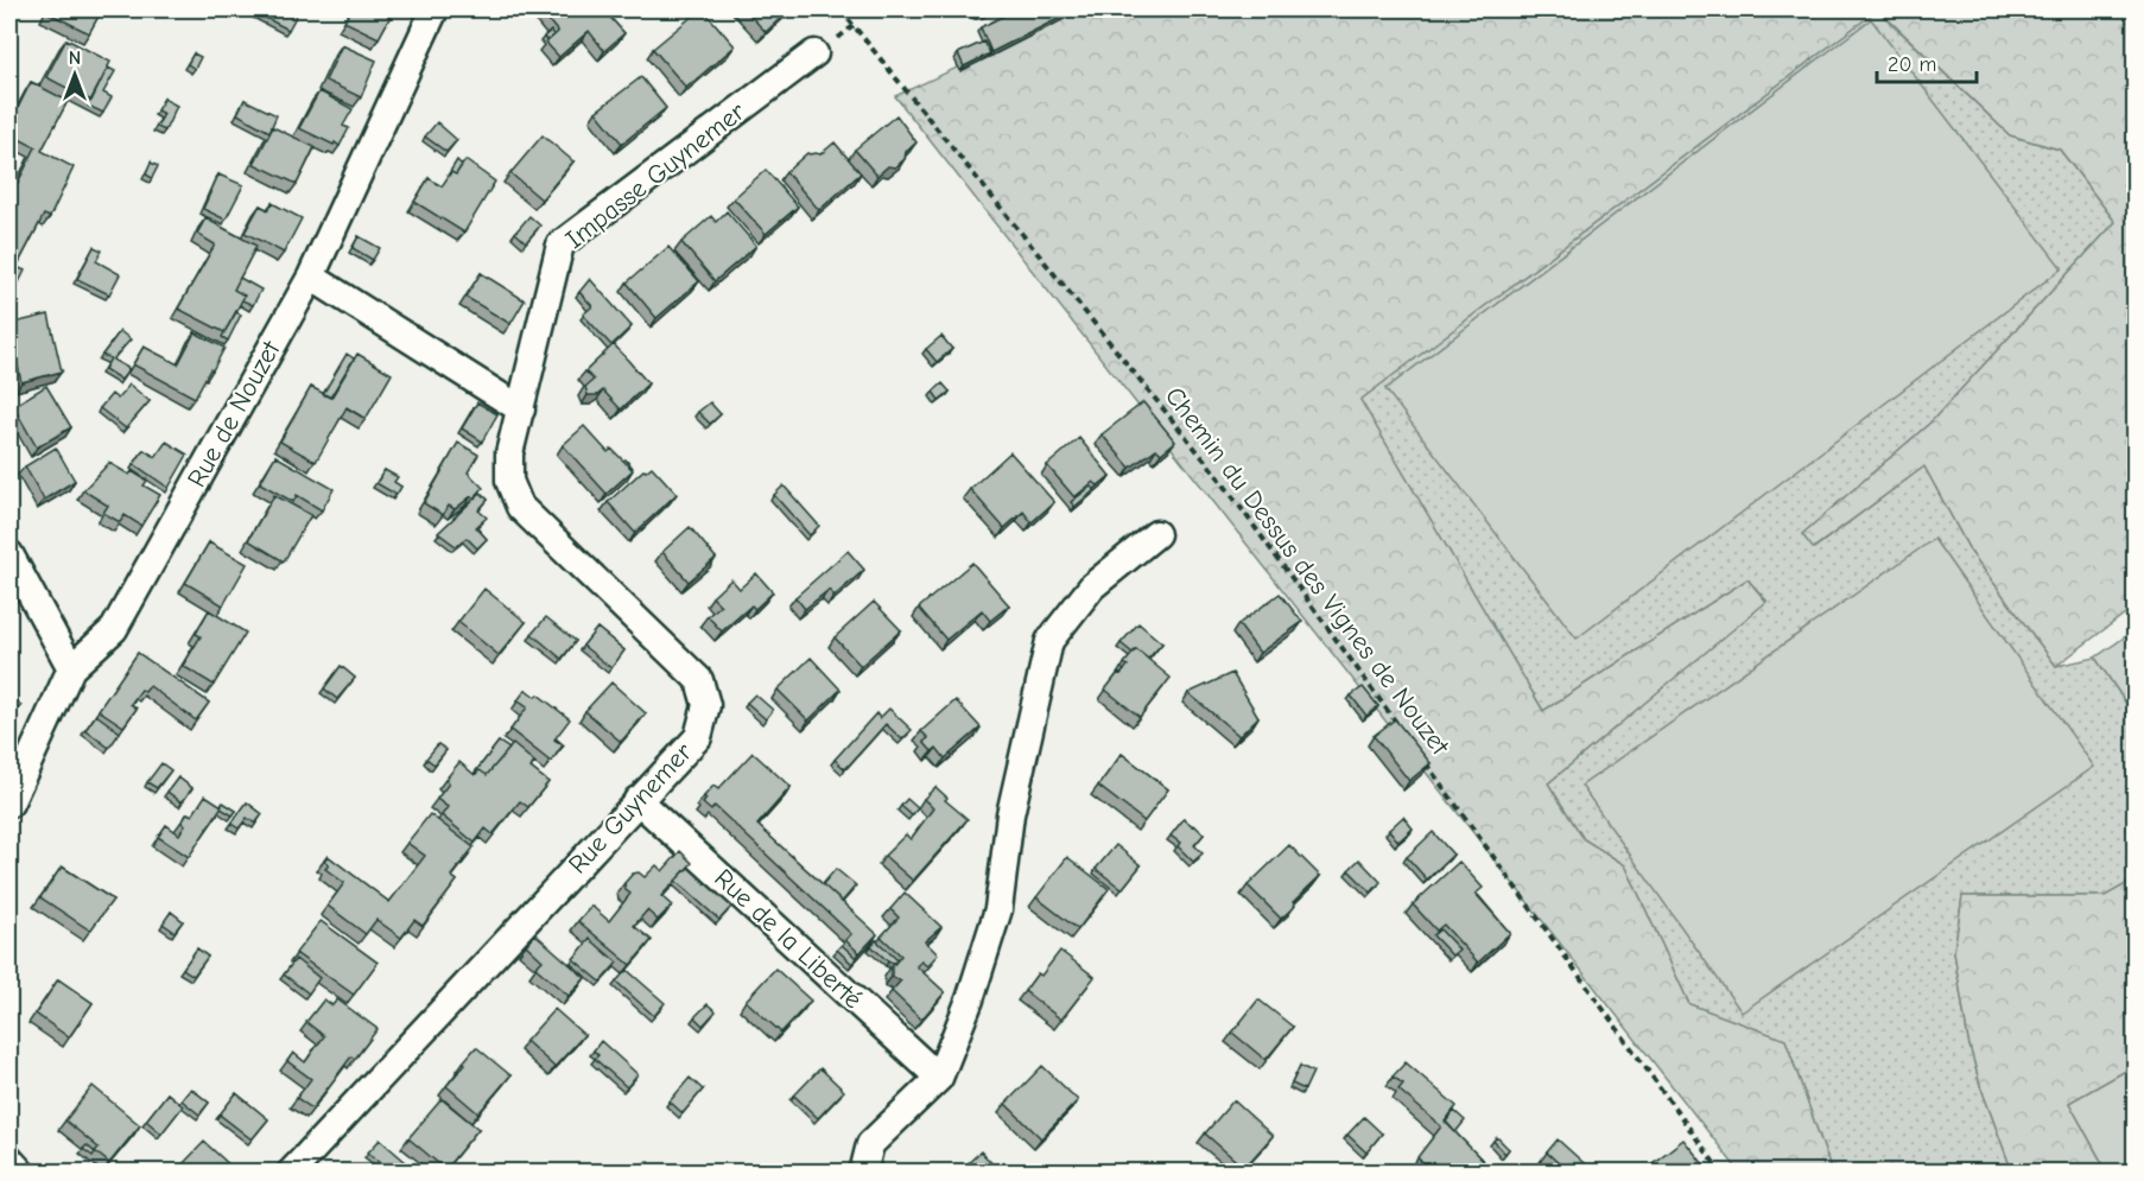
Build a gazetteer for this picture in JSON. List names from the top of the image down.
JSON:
{
  "streets": {
    "street": [
      "Impasse Guynemer",
      "Rue de Nouzet",
      "Rue Guynemer",
      "Rue de la Liberté"
    ],
    "path": ["Chemin du Dessus des Vignes de Nouzet"]
  },
  "crossings": [
    ["Impasse Guynemer", "Rue Guynemer"],
    ["Rue Guynemer", "Rue de la Liberté"]
  ],
  "scale_bar": "20 m",
  "north": "top"
}
